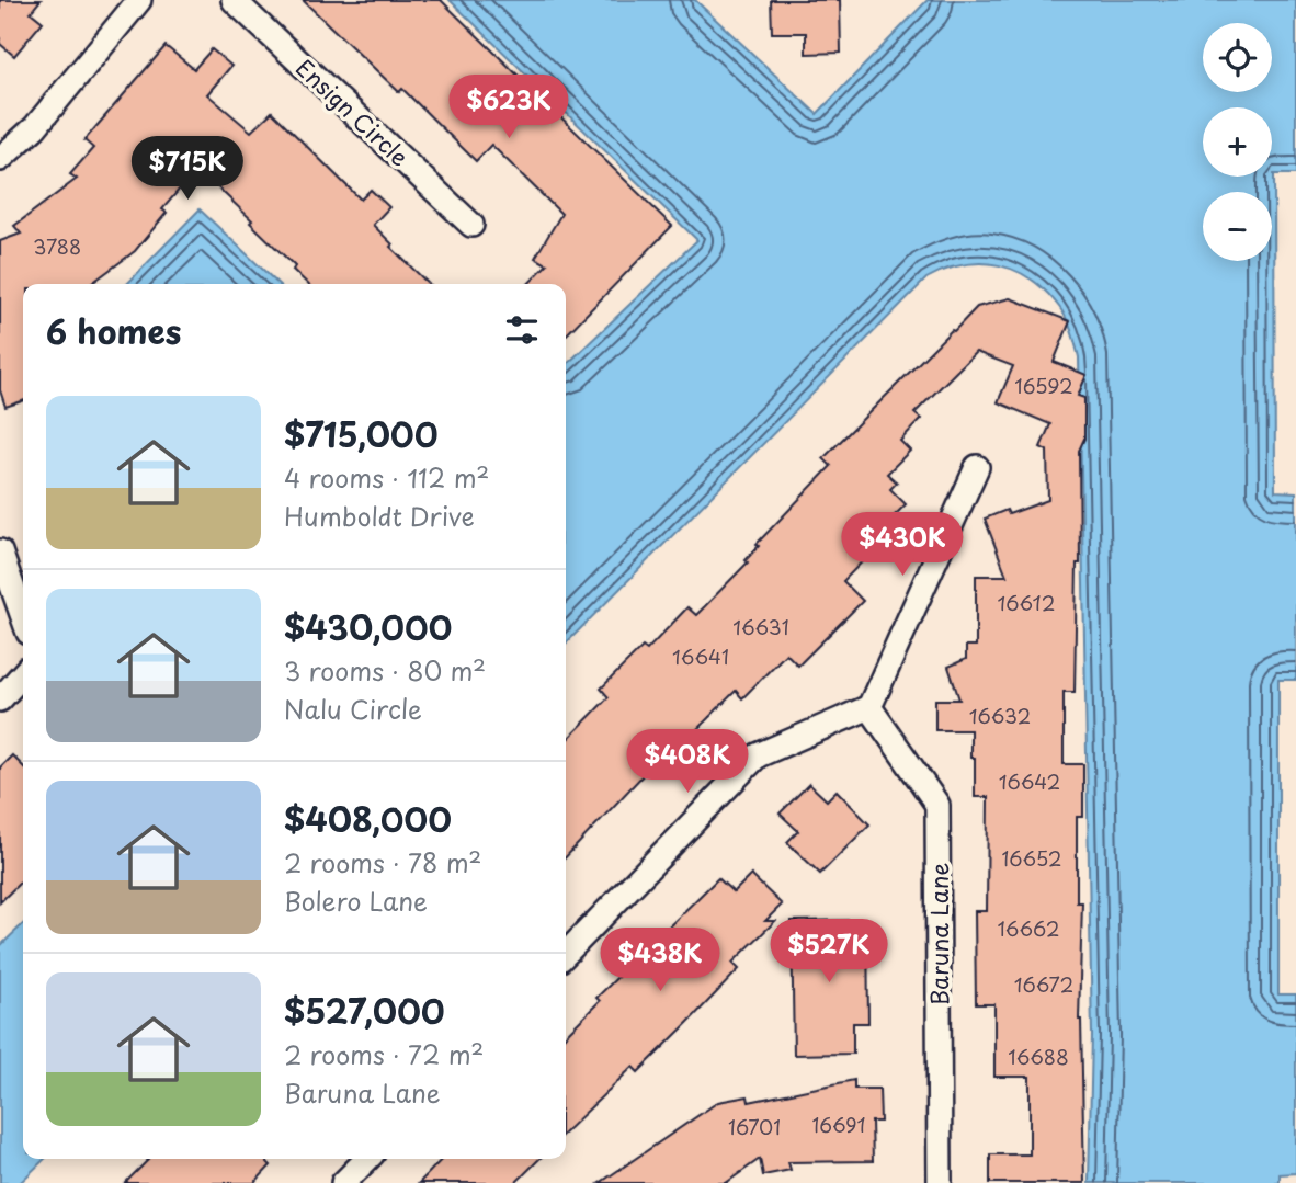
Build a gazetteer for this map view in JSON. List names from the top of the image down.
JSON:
{
  "streets": {
    "street": ["Ensign Circle", "Baruna Lane"]
  },
  "house_numbers": [
    "3788",
    "16592",
    "16612",
    "16631",
    "16641",
    "16632",
    "16642",
    "16652",
    "16662",
    "16672",
    "16688",
    "16691",
    "16701"
  ],
  "page": {
    "map_buttons": ["+", "−"],
    "price": [
      "$623K",
      "$715K",
      "$430K",
      "$408K",
      "$527K",
      "$438K"
    ],
    "heading": "6 homes",
    "list": [
      {
        "name": "$715,000",
        "note": "4 rooms · 112 m² · Humboldt Drive"
      },
      {
        "name": "$430,000",
        "note": "3 rooms · 80 m² · Nalu Circle"
      },
      {
        "name": "$408,000",
        "note": "2 rooms · 78 m² · Bolero Lane"
      },
      {
        "name": "$527,000",
        "note": "2 rooms · 72 m² · Baruna Lane"
      }
    ]
  }
}
